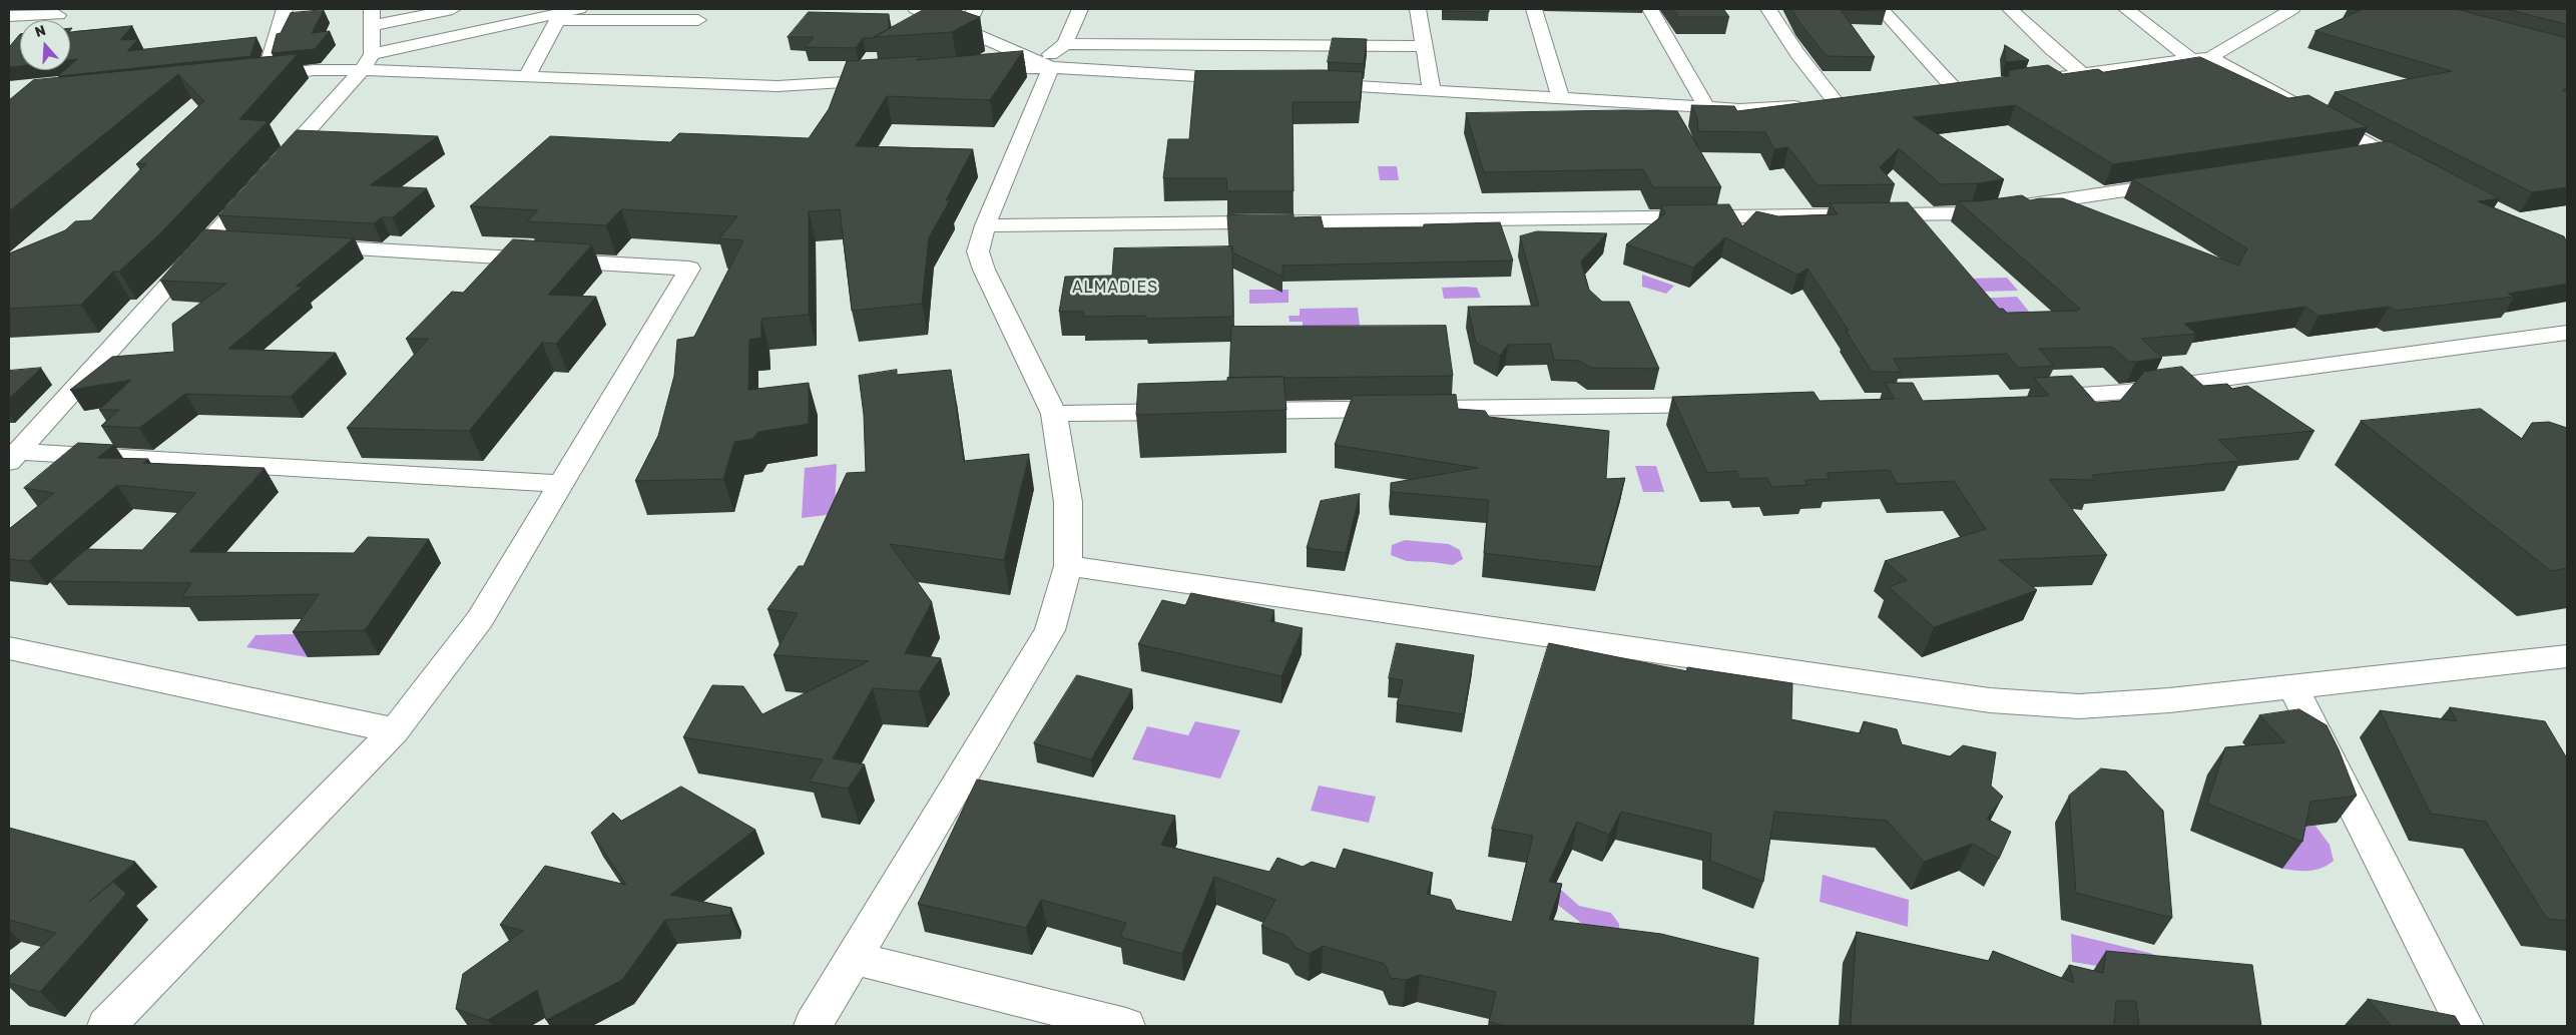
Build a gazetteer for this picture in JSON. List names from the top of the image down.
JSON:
{
  "districts": ["ALMADIES"],
  "north": "top"
}
